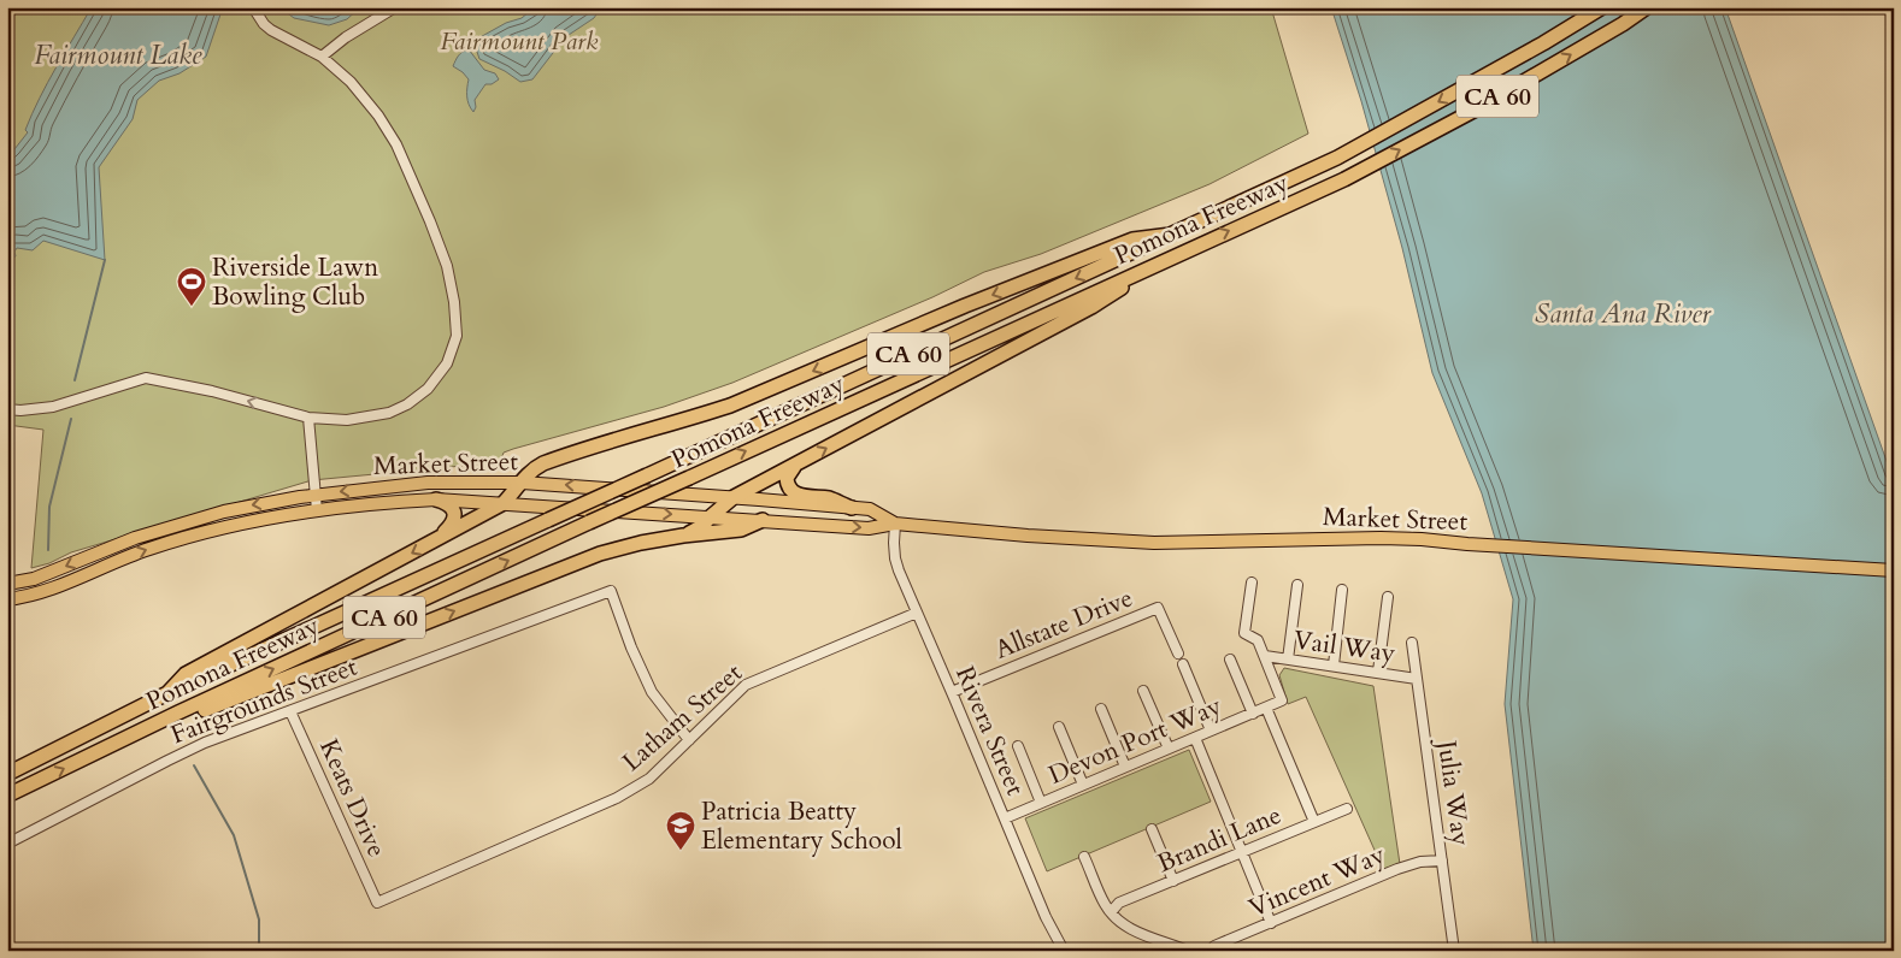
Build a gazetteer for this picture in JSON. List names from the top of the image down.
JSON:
{
  "streets": {
    "highway": ["CA 60", "Pomona Freeway"],
    "main road": ["Market Street"],
    "street": [
      "Allstate Drive",
      "Vail Way",
      "Fairgrounds Street",
      "Latham Street",
      "Rivera Street",
      "Devon Port Way",
      "Julia Way",
      "Keats Drive",
      "Brandi Lane",
      "Vincent Way"
    ]
  },
  "crossings": [
    ["Market Street", "Rivera Street"],
    ["Allstate Drive", "Rivera Street"],
    ["Vail Way", "Devon Port Way"],
    ["Vail Way", "Julia Way"],
    ["Fairgrounds Street", "Latham Street"],
    ["Fairgrounds Street", "Keats Drive"],
    ["Latham Street", "Rivera Street"],
    ["Latham Street", "Keats Drive"],
    ["Rivera Street", "Devon Port Way"],
    ["Julia Way", "Vincent Way"]
  ],
  "water": ["Fairmount Lake", "Santa Ana River"],
  "parks": ["Fairmount Park"],
  "places": {
    "sports": ["Riverside Lawn Bowling Club"],
    "school or university": ["Patricia Beatty Elementary School"]
  }
}
